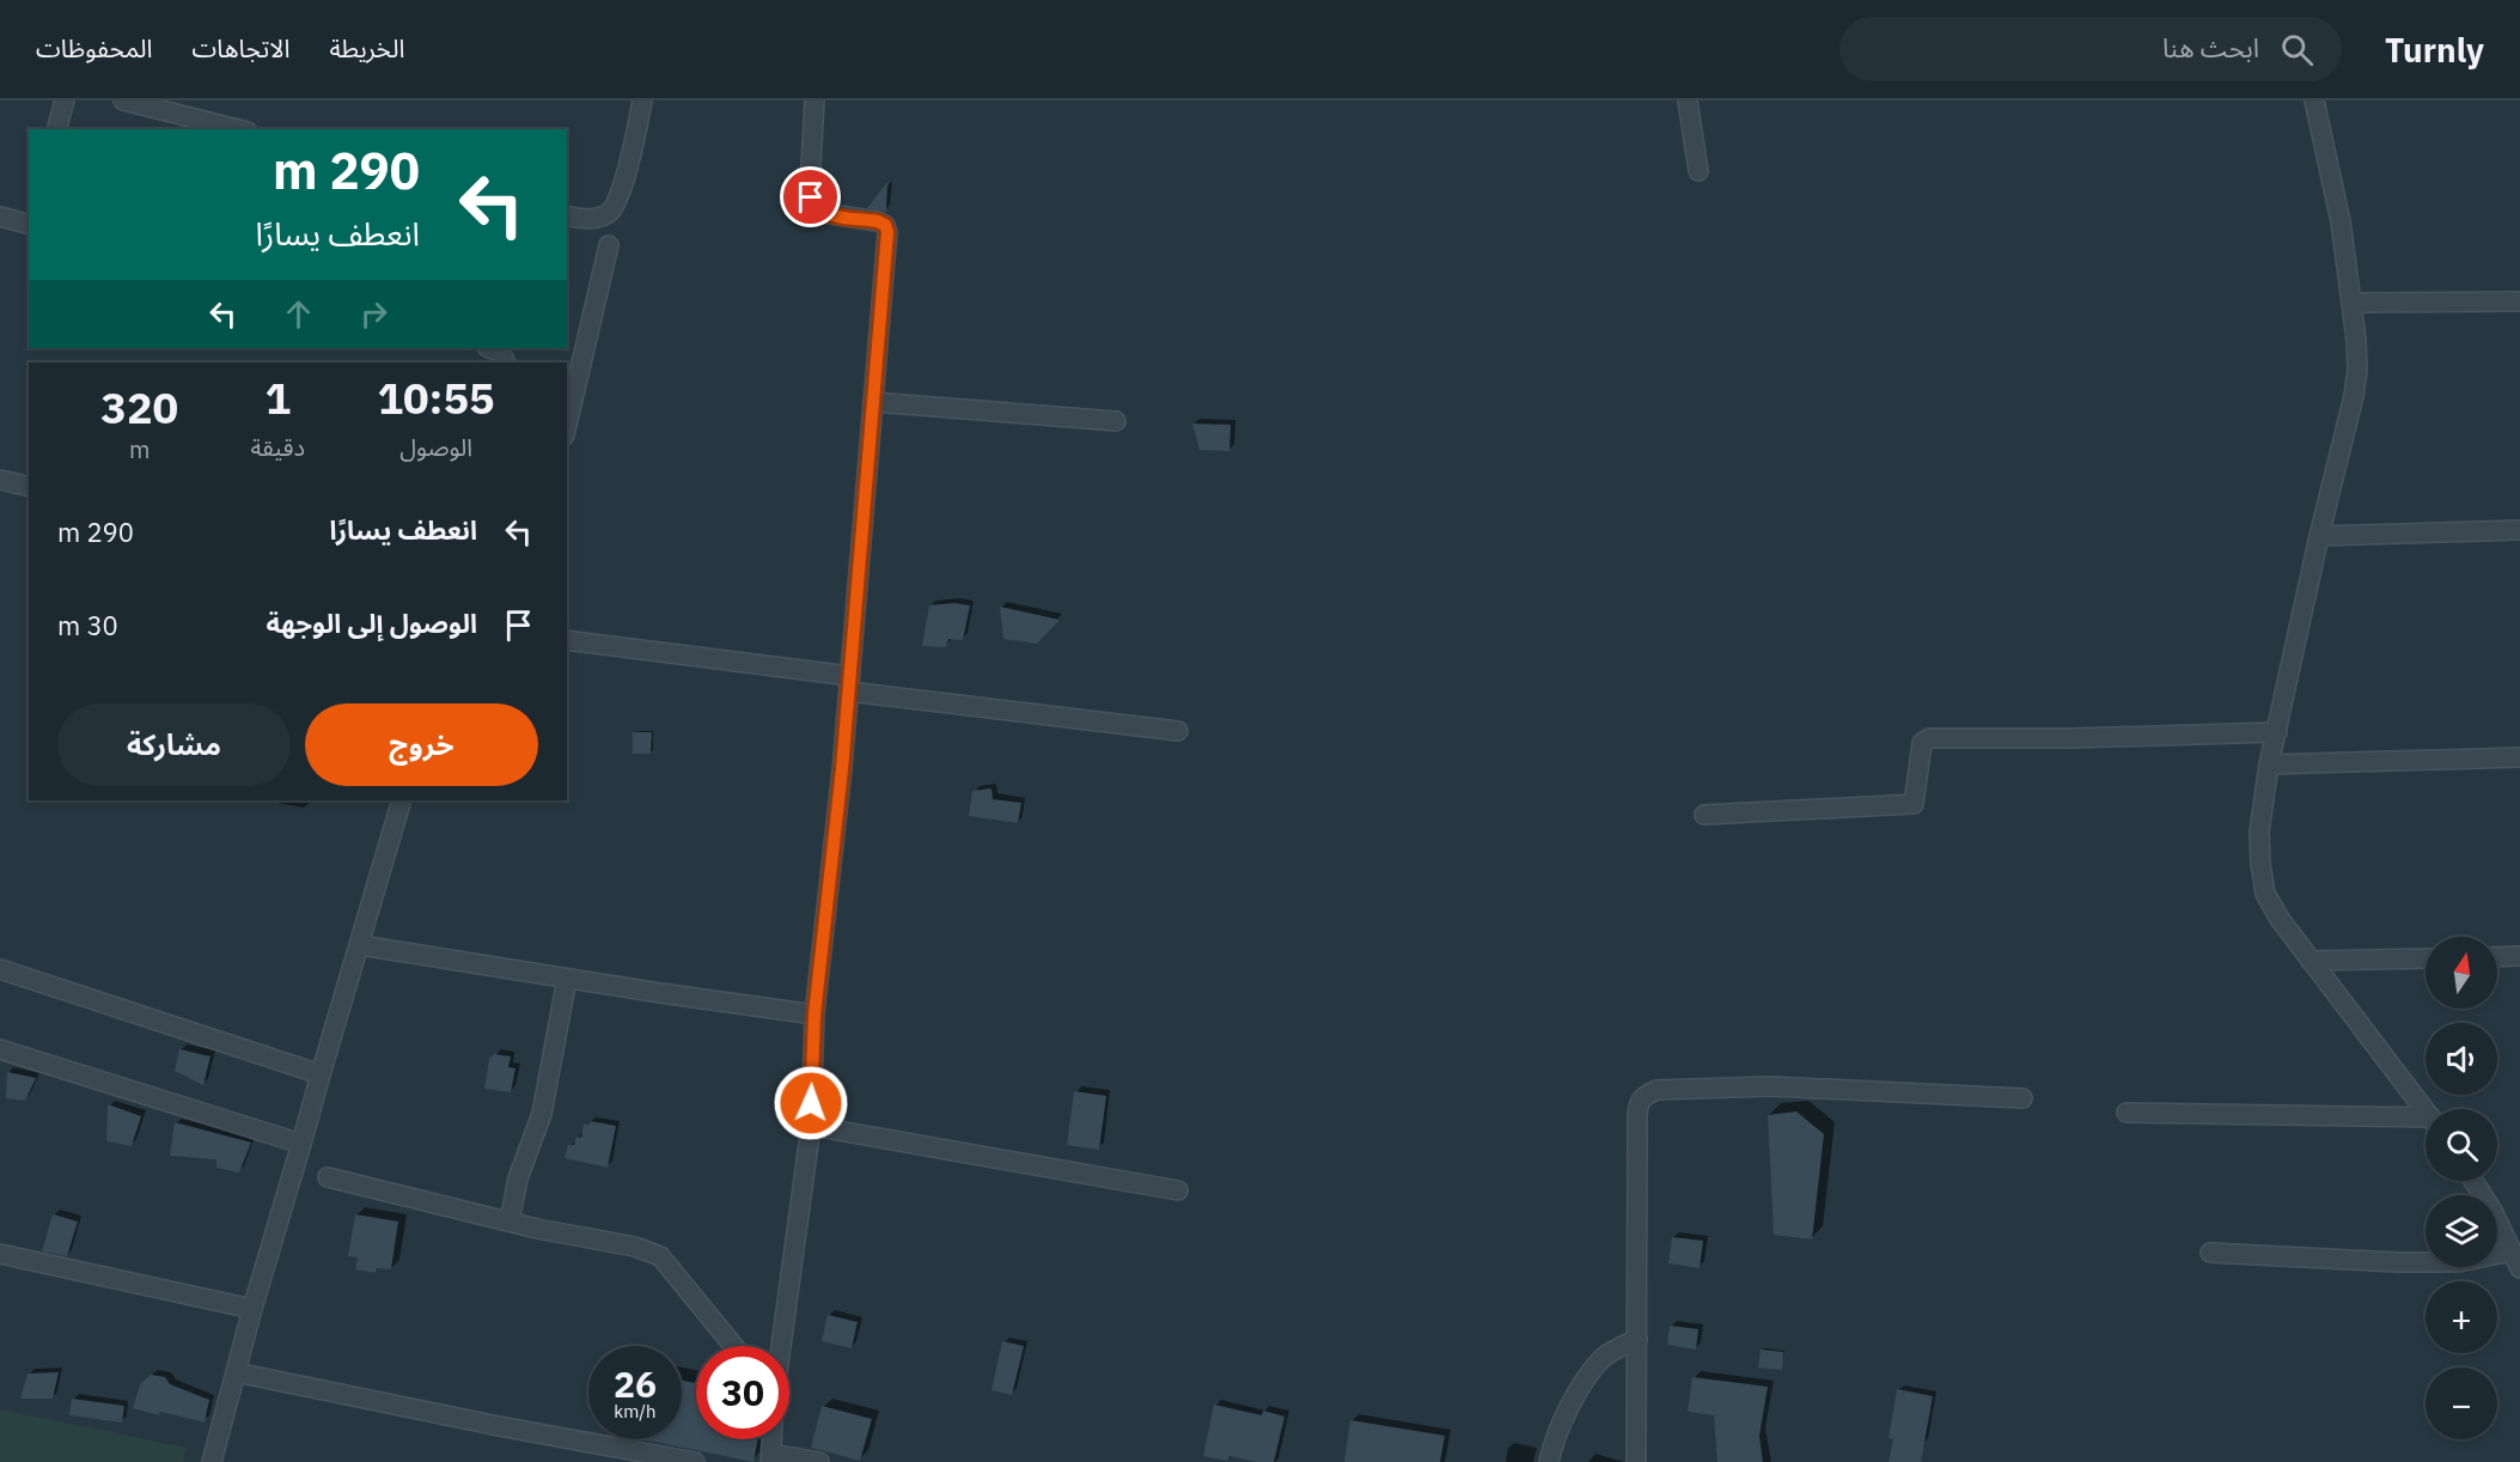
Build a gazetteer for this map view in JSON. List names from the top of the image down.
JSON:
{
  "north": "top",
  "page": {
    "header": "Turnly",
    "search": "ابحث هنا",
    "nav": ["الخريطة", "الاتجاهات", "المحفوظات"],
    "turn": ["290 m", "انعطف يسارًا"],
    "eta": [
      "10:55",
      "الوصول",
      "1",
      "دقيقة",
      "320",
      "m"
    ],
    "list": [
      {
        "name": "انعطف يسارًا",
        "value": "290 m"
      },
      {
        "name": "الوصول إلى الوجهة",
        "value": "30 m"
      }
    ],
    "buttons": ["خروج", "مشاركة"],
    "map_buttons": ["+", "−"],
    "speed": "26 km/h",
    "limit": "30"
  }
}
